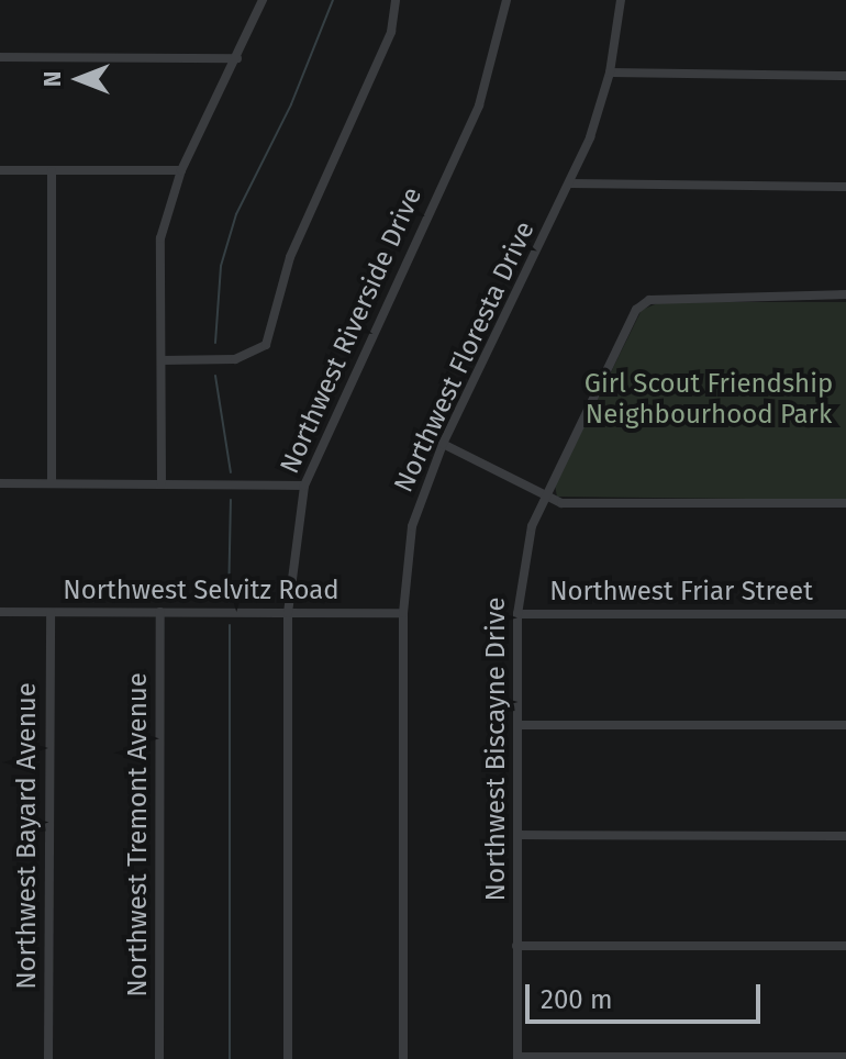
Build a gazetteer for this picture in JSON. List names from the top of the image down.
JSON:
{
  "streets": {
    "street": [
      "Northwest Riverside Drive",
      "Northwest Floresta Drive",
      "Northwest Selvitz Road",
      "Northwest Friar Street",
      "Northwest Biscayne Drive",
      "Northwest Tremont Avenue",
      "Northwest Bayard Avenue"
    ]
  },
  "crossings": [
    ["Northwest Riverside Drive", "Northwest Selvitz Road"],
    ["Northwest Floresta Drive", "Northwest Selvitz Road"],
    ["Northwest Selvitz Road", "Northwest Tremont Avenue"],
    ["Northwest Selvitz Road", "Northwest Bayard Avenue"],
    ["Northwest Friar Street", "Northwest Biscayne Drive"]
  ],
  "parks": ["Girl Scout Friendship Neighbourhood Park"],
  "scale_bar": "200 m",
  "north": "left"
}
